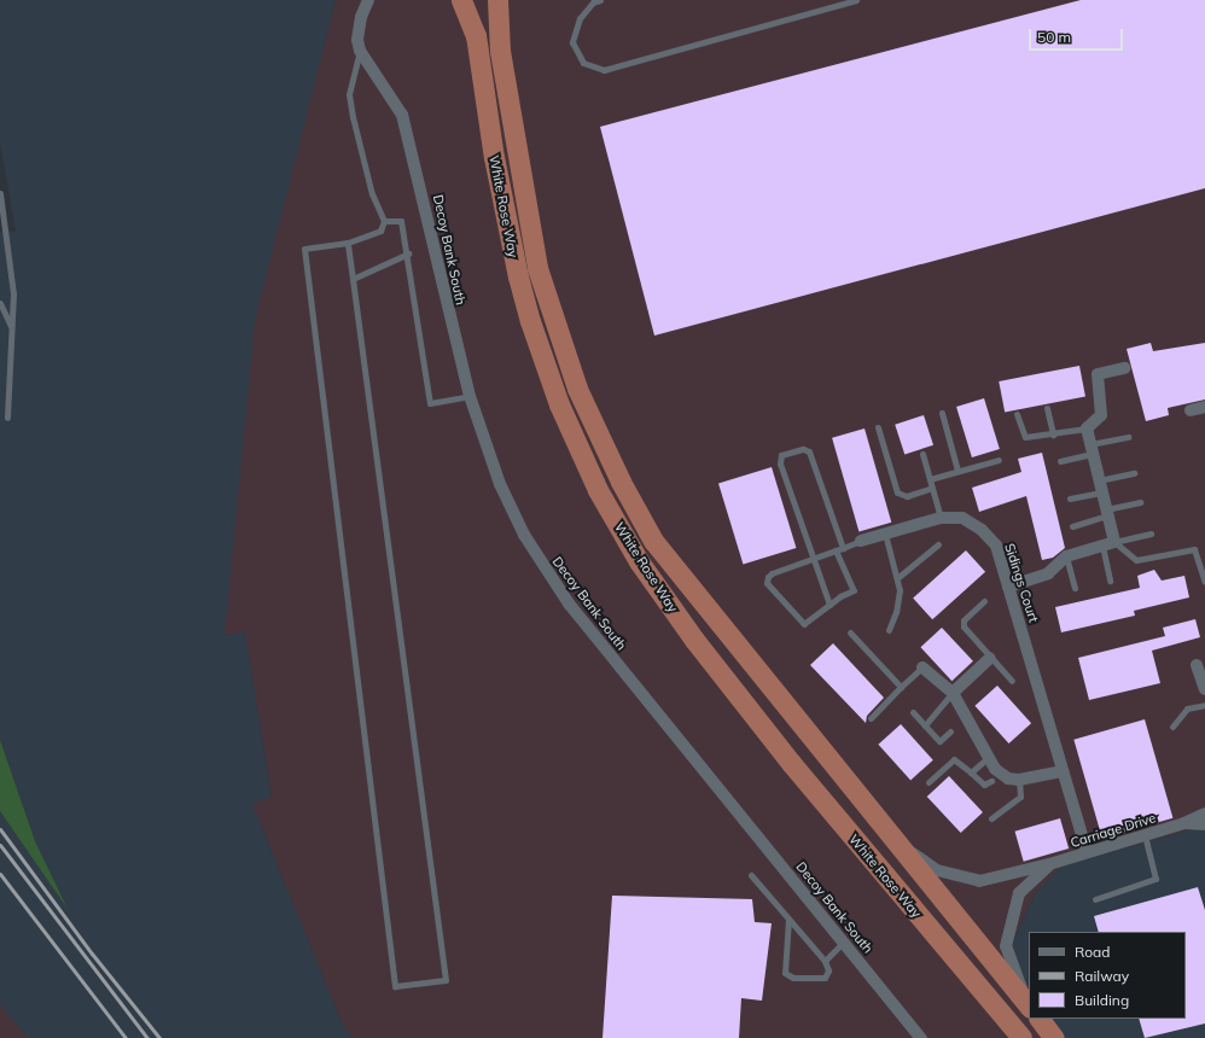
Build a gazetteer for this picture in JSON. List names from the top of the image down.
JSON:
{
  "streets": {
    "highway": ["White Rose Way"],
    "street": ["Decoy Bank South", "Sidings Court", "Carriage Drive"]
  },
  "crossings": [
    ["White Rose Way", "Carriage Drive"],
    ["Sidings Court", "Carriage Drive"]
  ],
  "legend": ["Road", "Railway", "Building"],
  "scale_bar": "50 m"
}
